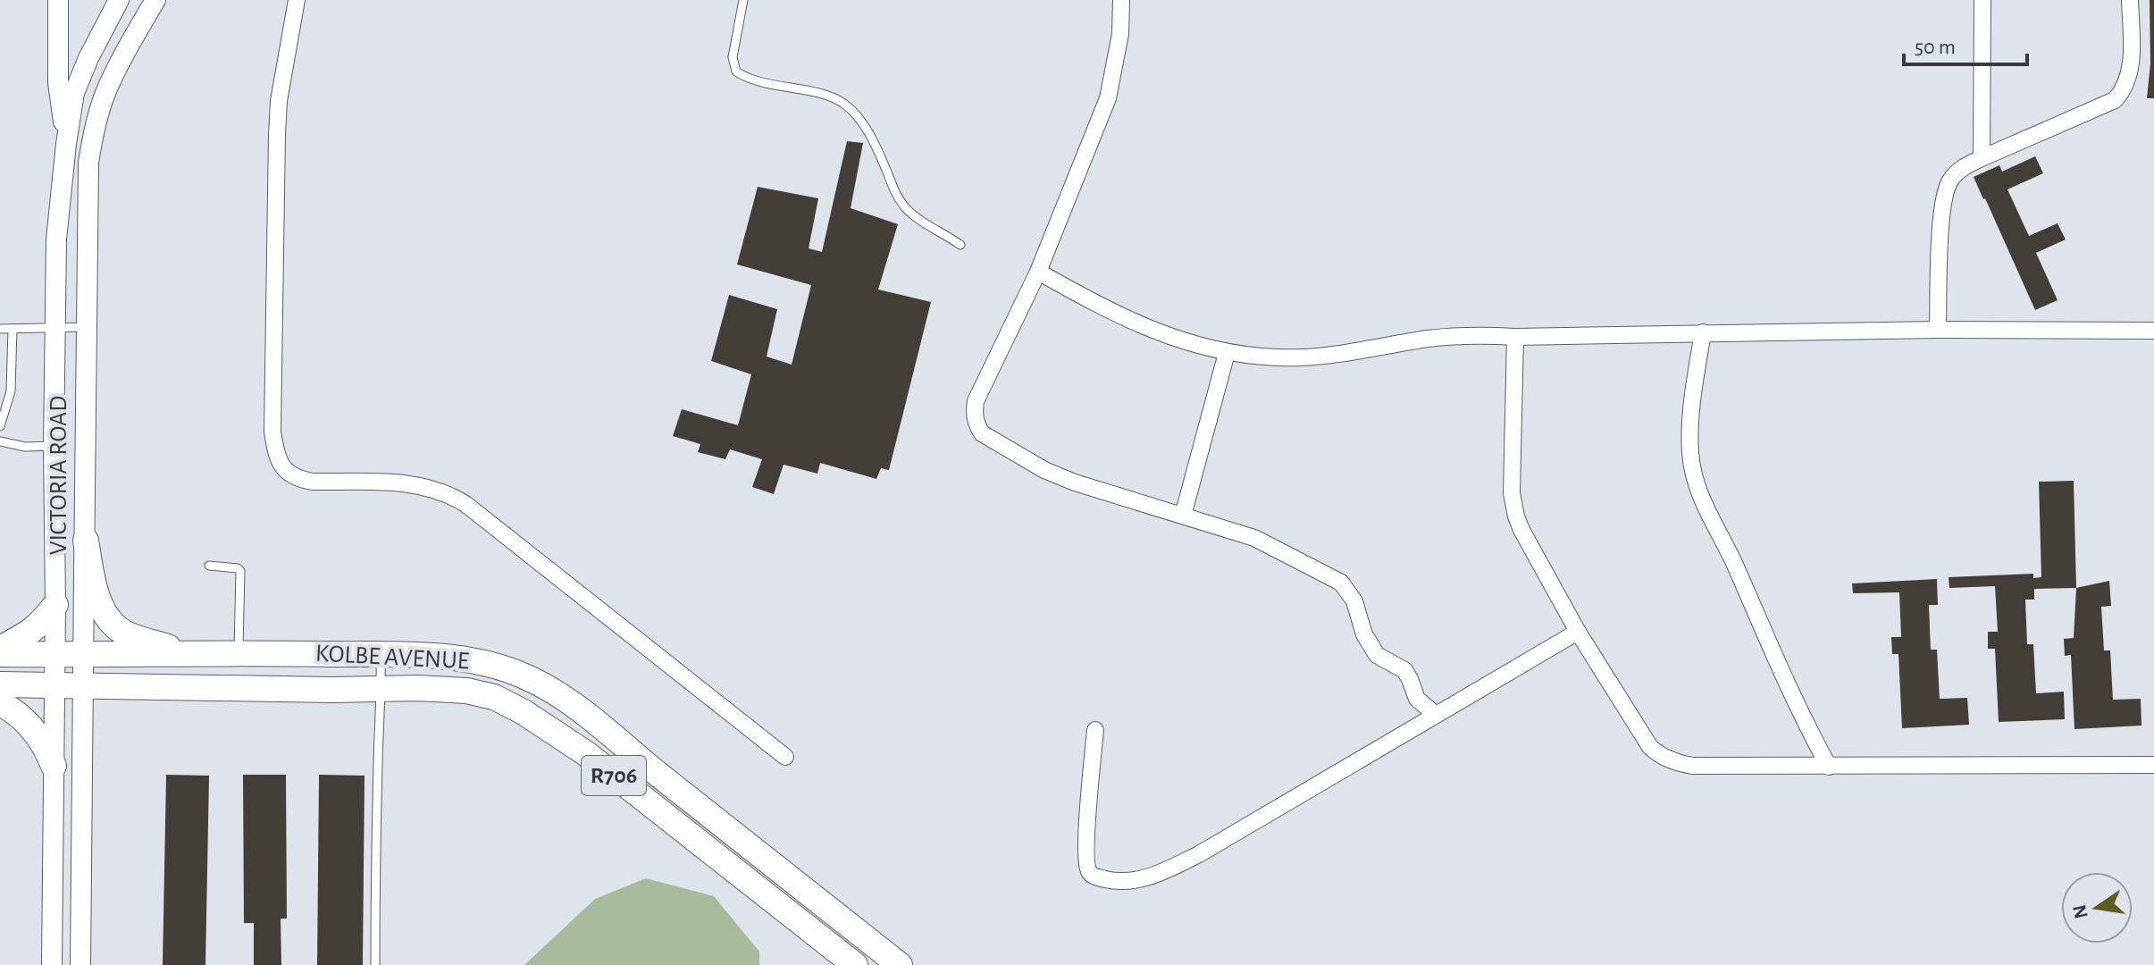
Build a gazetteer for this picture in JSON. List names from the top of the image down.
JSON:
{
  "streets": {
    "main road": ["KOLBE AVENUE", "R706"],
    "street": ["VICTORIA ROAD"]
  },
  "crossings": [
    ["VICTORIA ROAD", "KOLBE AVENUE"],
    ["VICTORIA ROAD", "R706"],
    ["KOLBE AVENUE", "R706"]
  ],
  "scale_bar": "50 m",
  "north": "left"
}
